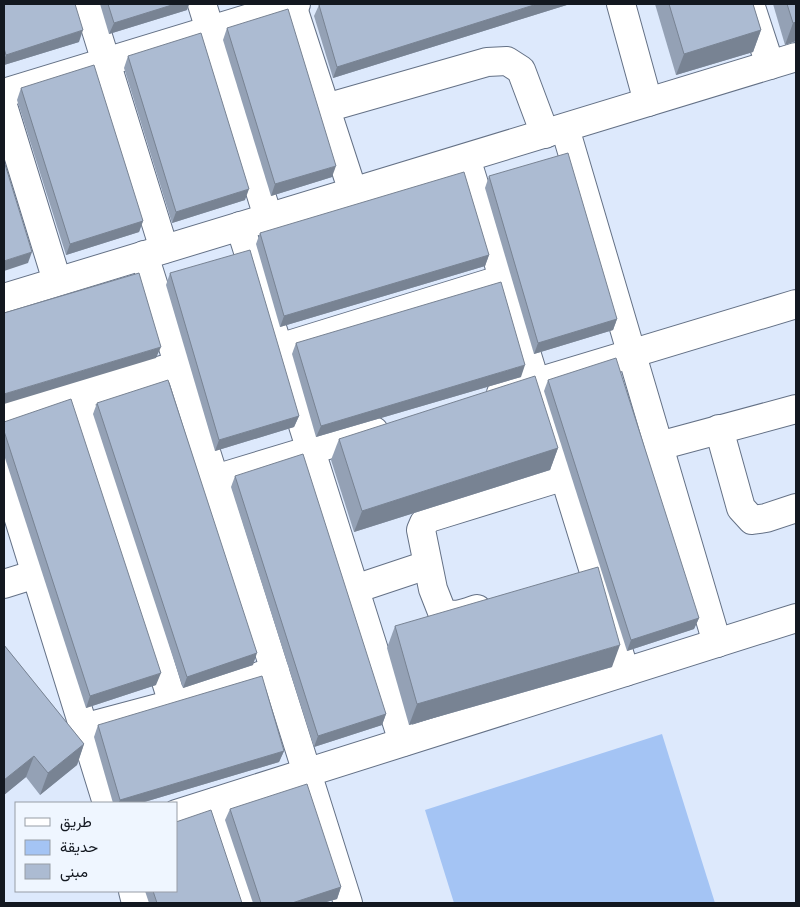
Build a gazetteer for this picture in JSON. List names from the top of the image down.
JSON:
{
  "legend": ["طريق", "حديقة", "مبنى"]
}
